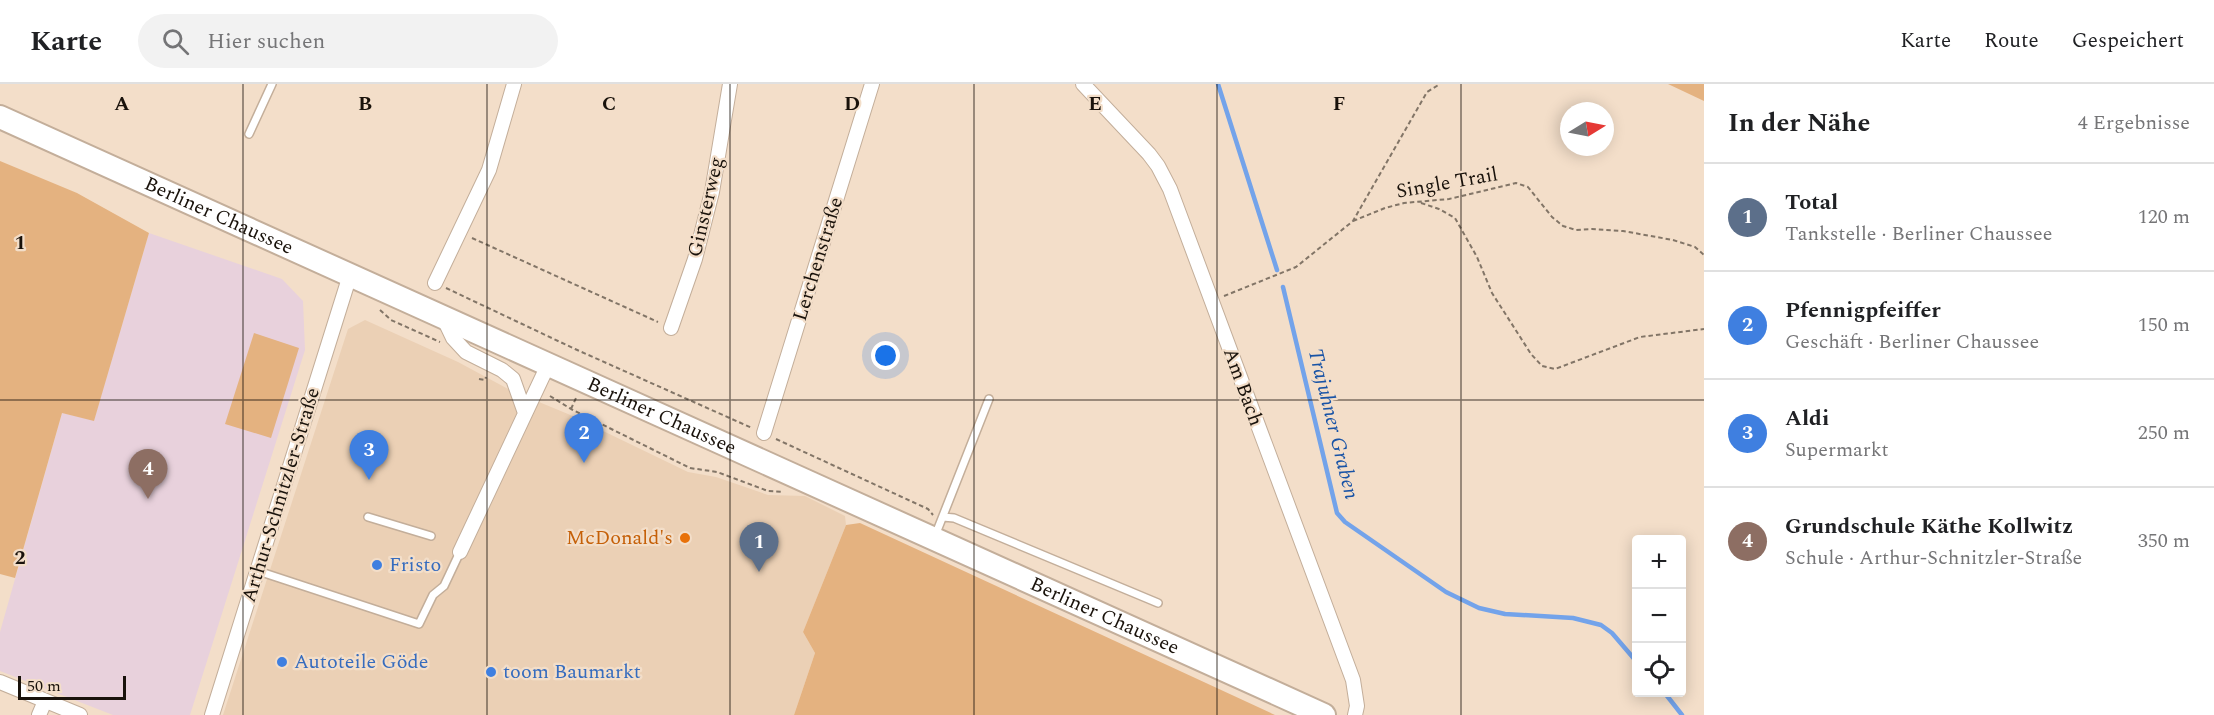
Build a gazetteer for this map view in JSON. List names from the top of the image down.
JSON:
{
  "streets": {
    "main road": ["Berliner Chaussee"],
    "street": [
      "Ginsterweg",
      "Lerchenstraße",
      "Am Bach",
      "Arthur-Schnitzler-Straße"
    ],
    "path": ["Single Trail"]
  },
  "crossings": [
    ["Berliner Chaussee", "Arthur-Schnitzler-Straße"]
  ],
  "water": ["Trajuhner Graben"],
  "places": [
    "McDonald's",
    "Fristo",
    "Autoteile Göde",
    "toom Baumarkt"
  ],
  "scale_bar": "50 m",
  "north": "right",
  "page": {
    "header": "Karte",
    "search": "Hier suchen",
    "nav": ["Karte", "Route", "Gespeichert"],
    "heading": ["In der Nähe", "4 Ergebnisse"],
    "list": [
      {
        "mark": "1",
        "name": "Total",
        "note": "Tankstelle · Berliner Chaussee",
        "value": "120 m"
      },
      {
        "mark": "2",
        "name": "Pfennigpfeiffer",
        "note": "Geschäft · Berliner Chaussee",
        "value": "150 m"
      },
      {
        "mark": "3",
        "name": "Aldi",
        "note": "Supermarkt",
        "value": "250 m"
      },
      {
        "mark": "4",
        "name": "Grundschule Käthe Kollwitz",
        "note": "Schule · Arthur-Schnitzler-Straße",
        "value": "350 m"
      }
    ],
    "pins": [
      "2",
      "3",
      "4",
      "1"
    ],
    "map_buttons": ["+", "−"],
    "scale": "50 m"
  },
  "grid": {
    "columns": [
      "A",
      "B",
      "C",
      "D",
      "E",
      "F"
    ],
    "rows": ["1", "2"]
  }
}
